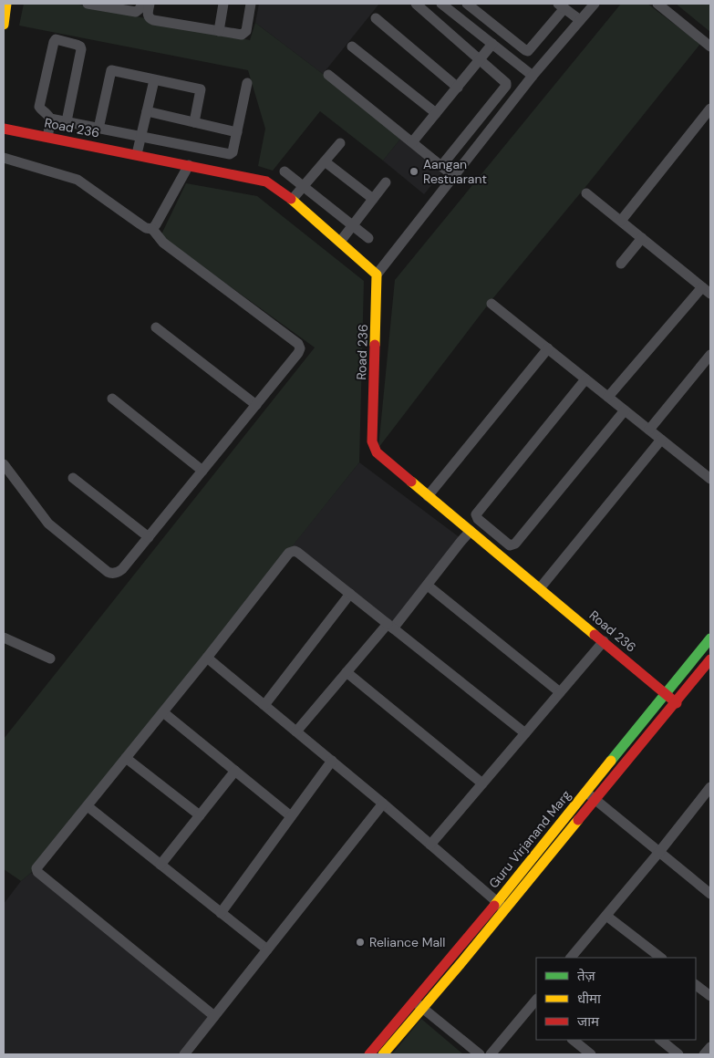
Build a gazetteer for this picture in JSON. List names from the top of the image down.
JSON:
{
  "streets": {
    "street": ["Road 236", "Guru Virjanand Marg"]
  },
  "crossings": [
    ["Road 236", "Guru Virjanand Marg"]
  ],
  "places": ["Aangan Restuarant", "Reliance Mall"],
  "legend": ["तेज़", "धीमा", "जाम"]
}
